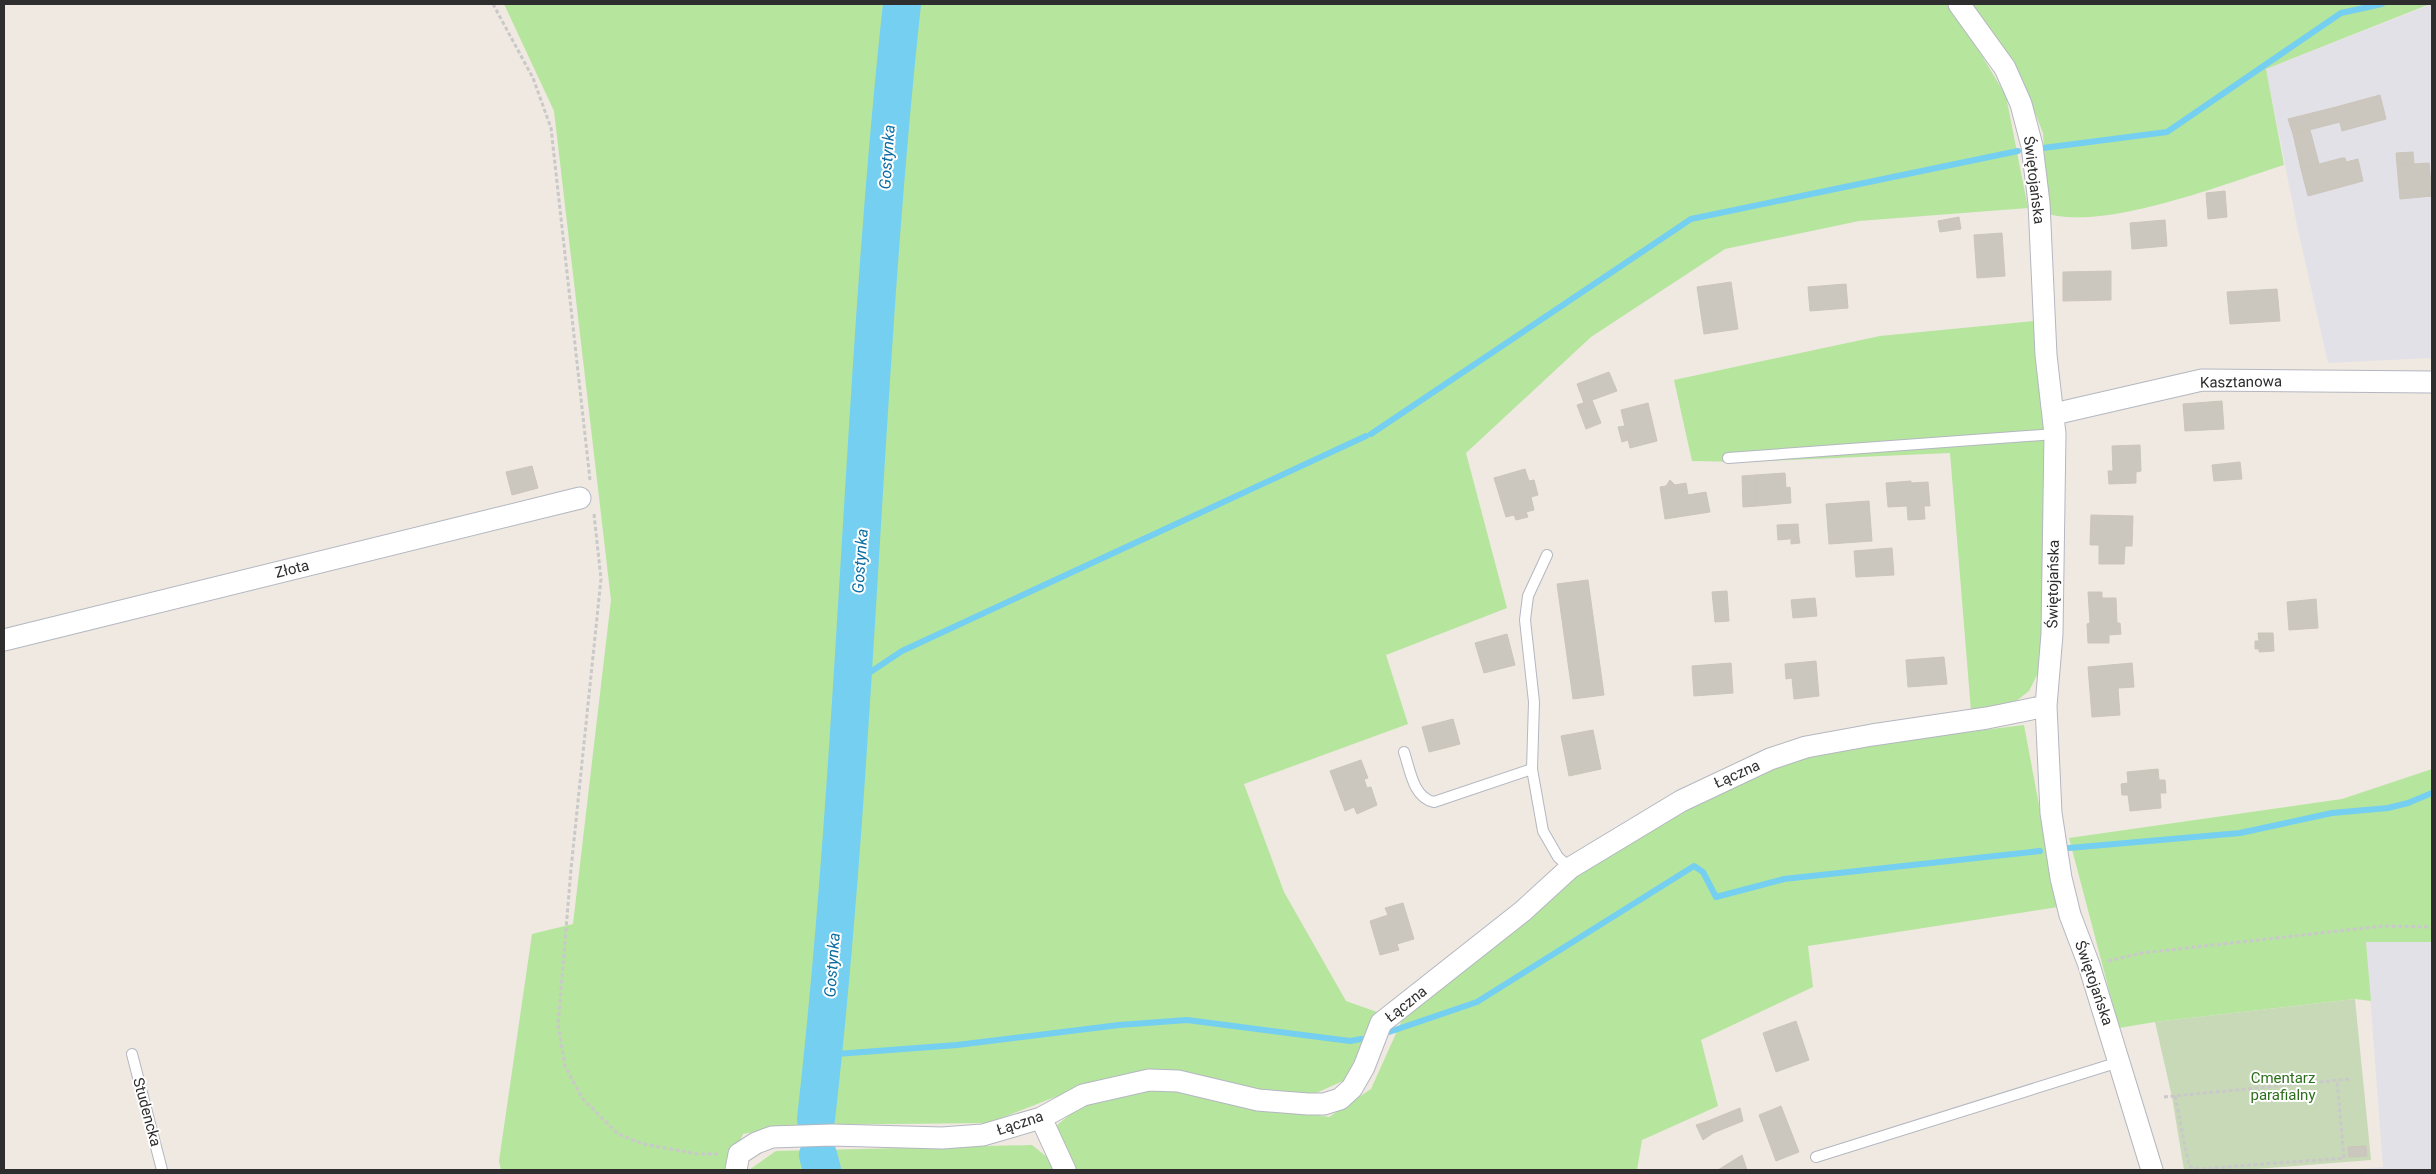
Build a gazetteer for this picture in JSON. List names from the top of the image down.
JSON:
{
  "streets": {
    "street": [
      "Świętojańska",
      "Kasztanowa",
      "Złota",
      "Łączna"
    ],
    "lane": ["Studencka"]
  },
  "crossings": [
    ["Świętojańska", "Kasztanowa"],
    ["Świętojańska", "Łączna"]
  ],
  "water": ["Gostynka"],
  "parks": ["Cmentarz parafialny"]
}
